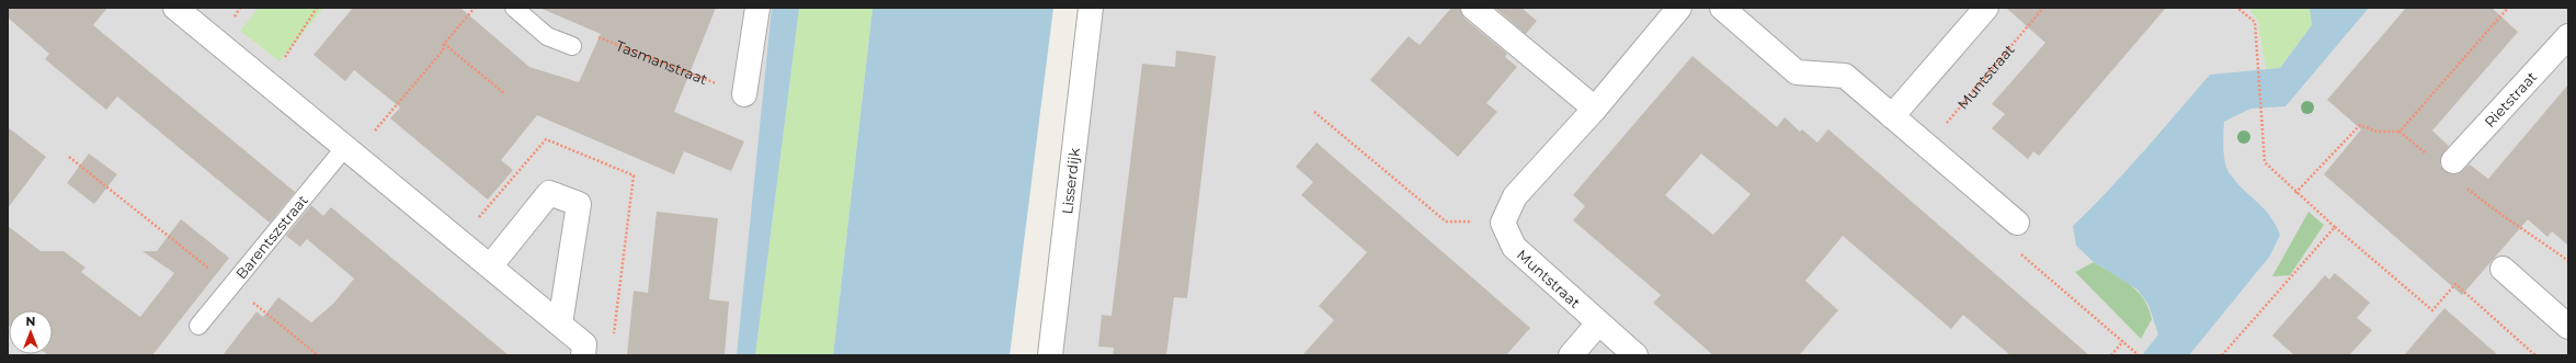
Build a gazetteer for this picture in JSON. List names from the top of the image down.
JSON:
{
  "streets": {
    "street": ["Muntstraat", "Rietstraat", "Lisserdijk"],
    "lane": ["Barentszstraat"],
    "path": ["Tasmanstraat"]
  },
  "north": "top"
}
